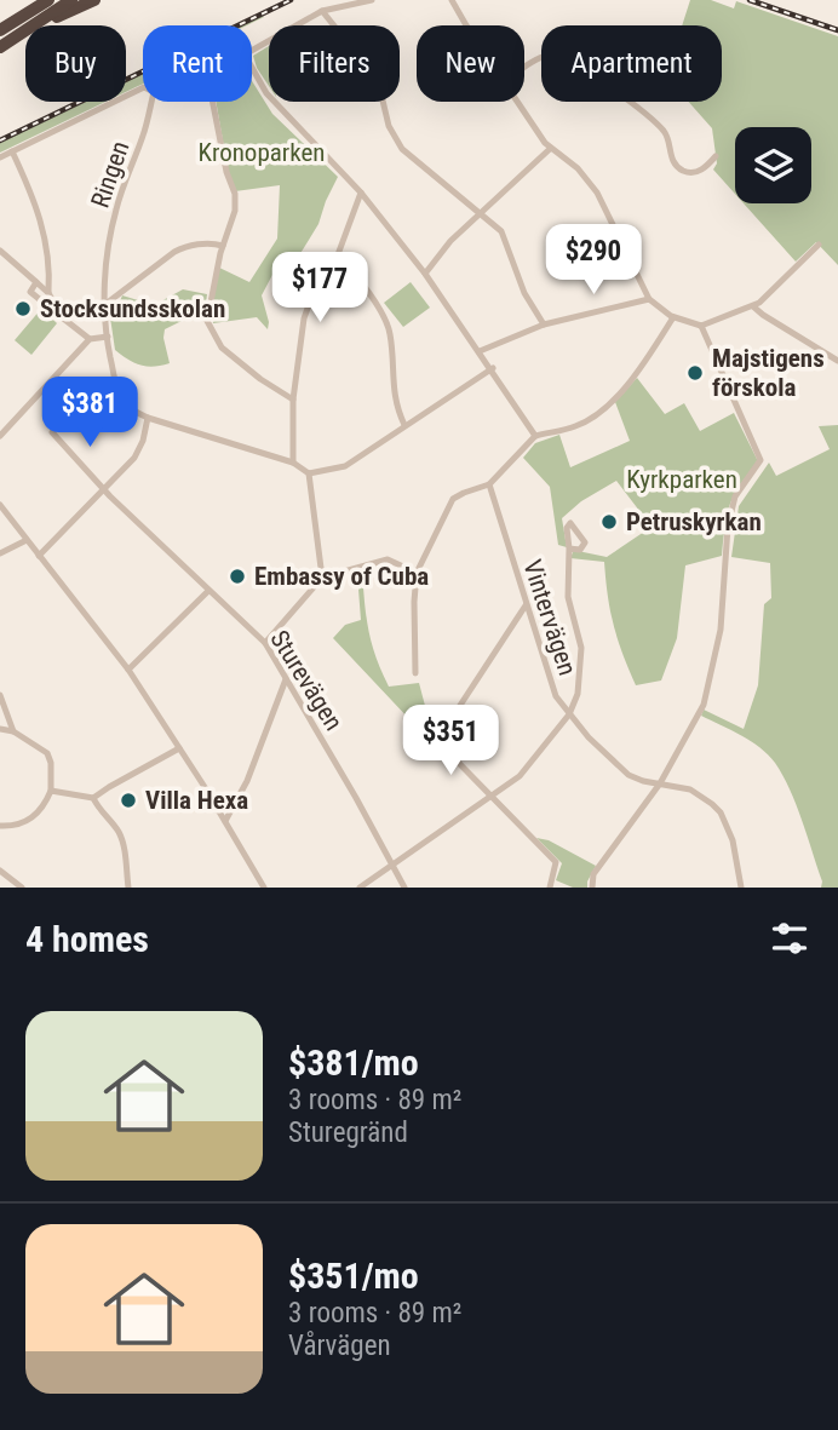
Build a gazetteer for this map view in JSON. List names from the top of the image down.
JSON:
{
  "streets": {
    "street": ["Ringen", "Vintervägen", "Sturevägen"]
  },
  "parks": ["Kronoparken", "Kyrkparken"],
  "places": [
    "Stocksundsskolan",
    "Majstigens förskola",
    "Petruskyrkan",
    "Embassy of Cuba",
    "Villa Hexa"
  ],
  "page": {
    "chip": [
      "Buy",
      "Rent",
      "Filters",
      "New",
      "Apartment"
    ],
    "price": [
      "$290",
      "$177",
      "$381",
      "$351"
    ],
    "heading": "4 homes",
    "list": [
      {
        "name": "$381/mo",
        "note": "3 rooms · 89 m² · Sturegränd"
      },
      {
        "name": "$351/mo",
        "note": "3 rooms · 89 m² · Vårvägen"
      }
    ]
  }
}
